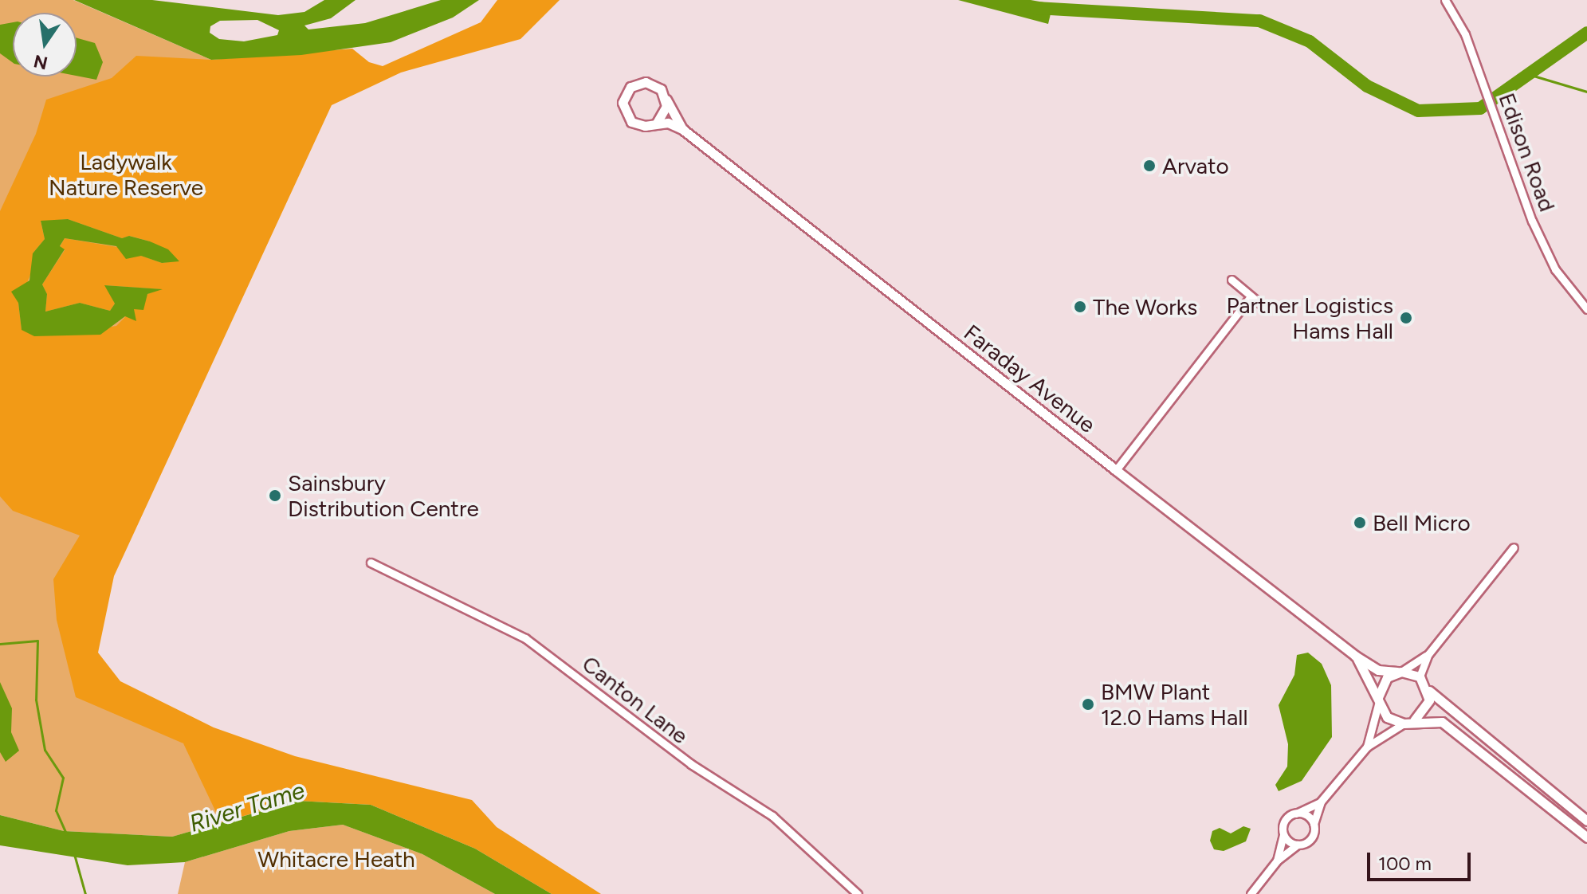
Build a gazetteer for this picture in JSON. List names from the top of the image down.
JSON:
{
  "streets": {
    "street": ["Edison Road", "Faraday Avenue", "Canton Lane"]
  },
  "water": ["River Tame"],
  "parks": ["Ladywalk Nature Reserve", "Whitacre Heath"],
  "places": [
    "Arvato",
    "The Works",
    "Partner Logistics Hams Hall",
    "Sainsbury Distribution Centre",
    "Bell Micro",
    "BMW Plant 12.0 Hams Hall"
  ],
  "scale_bar": "100 m",
  "north": "bottom"
}
